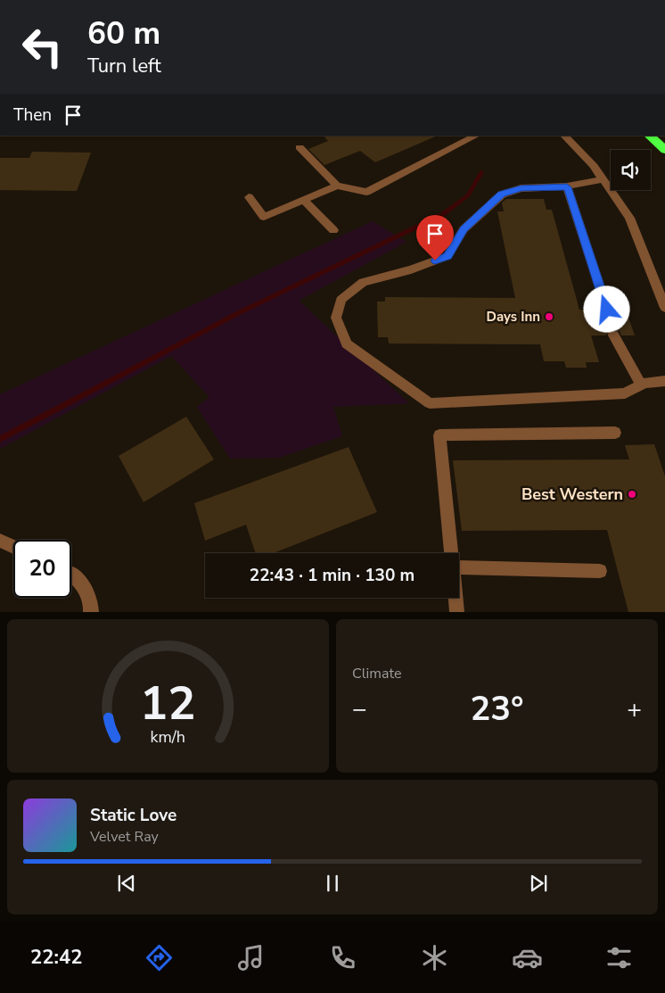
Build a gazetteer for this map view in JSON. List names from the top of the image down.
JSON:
{
  "places": ["Days Inn", "Best Western"],
  "page": {
    "turn": ["60 m", "Turn left"],
    "then": "Then",
    "limit": "20",
    "trip": "22:43 · 1 min · 130 m",
    "tile": "Climate",
    "heat": ["−", "23°", "+"],
    "song": ["Static Love", "Velvet Ray"],
    "tabs": "22:42",
    "gauge": ["12", "km/h"]
  }
}
